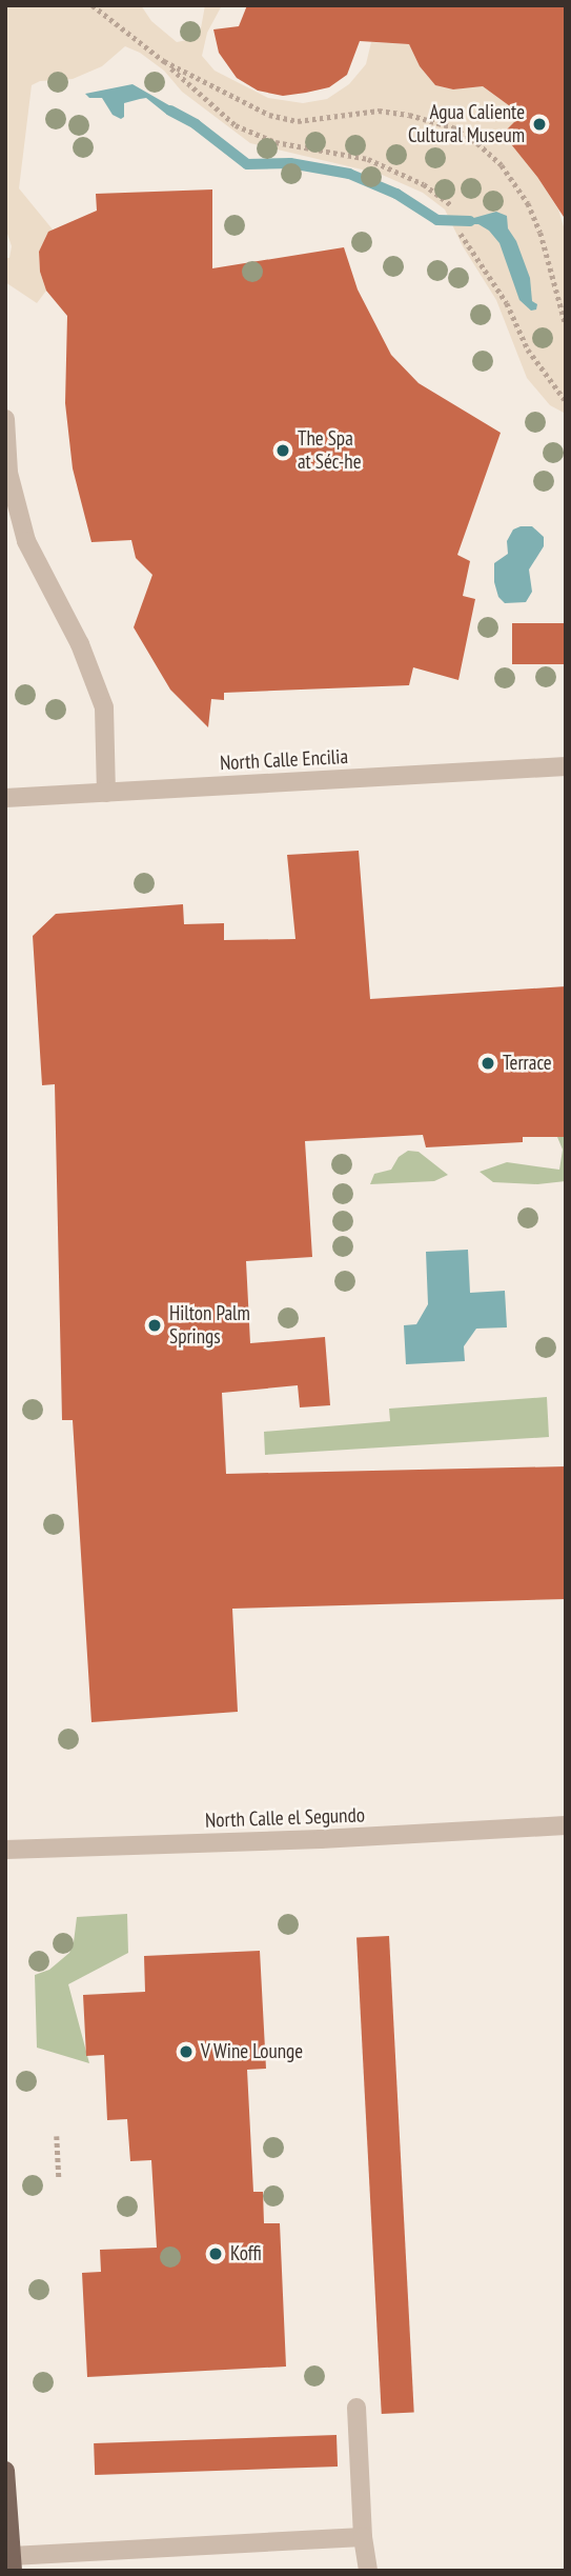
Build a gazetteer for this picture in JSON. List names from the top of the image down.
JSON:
{
  "streets": {
    "street": ["North Calle Encilia", "North Calle el Segundo"]
  },
  "places": [
    "Agua Caliente Cultural Museum",
    "The Spa at Séc-he",
    "Terrace",
    "Hilton Palm Springs",
    "V Wine Lounge",
    "Koffi"
  ]
}
